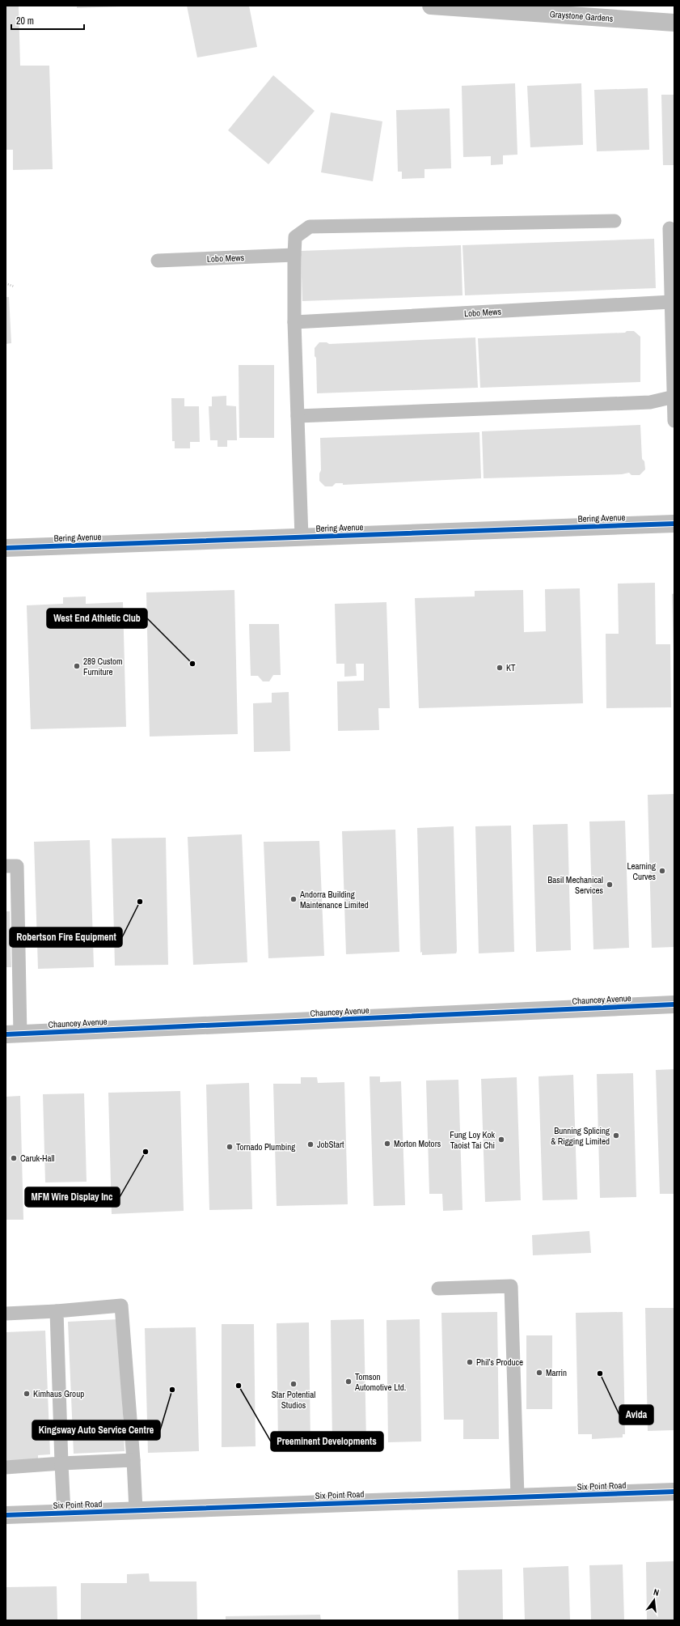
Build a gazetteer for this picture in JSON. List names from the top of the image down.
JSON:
{
  "streets": {
    "street": [
      "Graystone Gardens",
      "Bering Avenue",
      "Chauncey Avenue",
      "Six Point Road"
    ],
    "lane": ["Lobo Mews"]
  },
  "places": [
    "West End Athletic Club",
    "289 Custom Furniture",
    "KT",
    "Learning Curves",
    "Basil Mechanical Services",
    "Andorra Building Maintenance Limited",
    "Robertson Fire Equipment",
    "Bunning Splicing & Rigging Limited",
    "Fung Loy Kok Taoist Tai Chi",
    "Morton Motors",
    "JobStart",
    "Tornado Plumbing",
    "MFM Wire Display Inc",
    "Caruk-Hall",
    "Phil’s Produce",
    "Marrin",
    "Avida",
    "Tomson Automotive Ltd.",
    "Star Potential Studios",
    "Preeminent Developments",
    "Kingsway Auto Service Centre",
    "Kimhaus Group"
  ],
  "scale_bar": "20 m",
  "north": "top"
}
